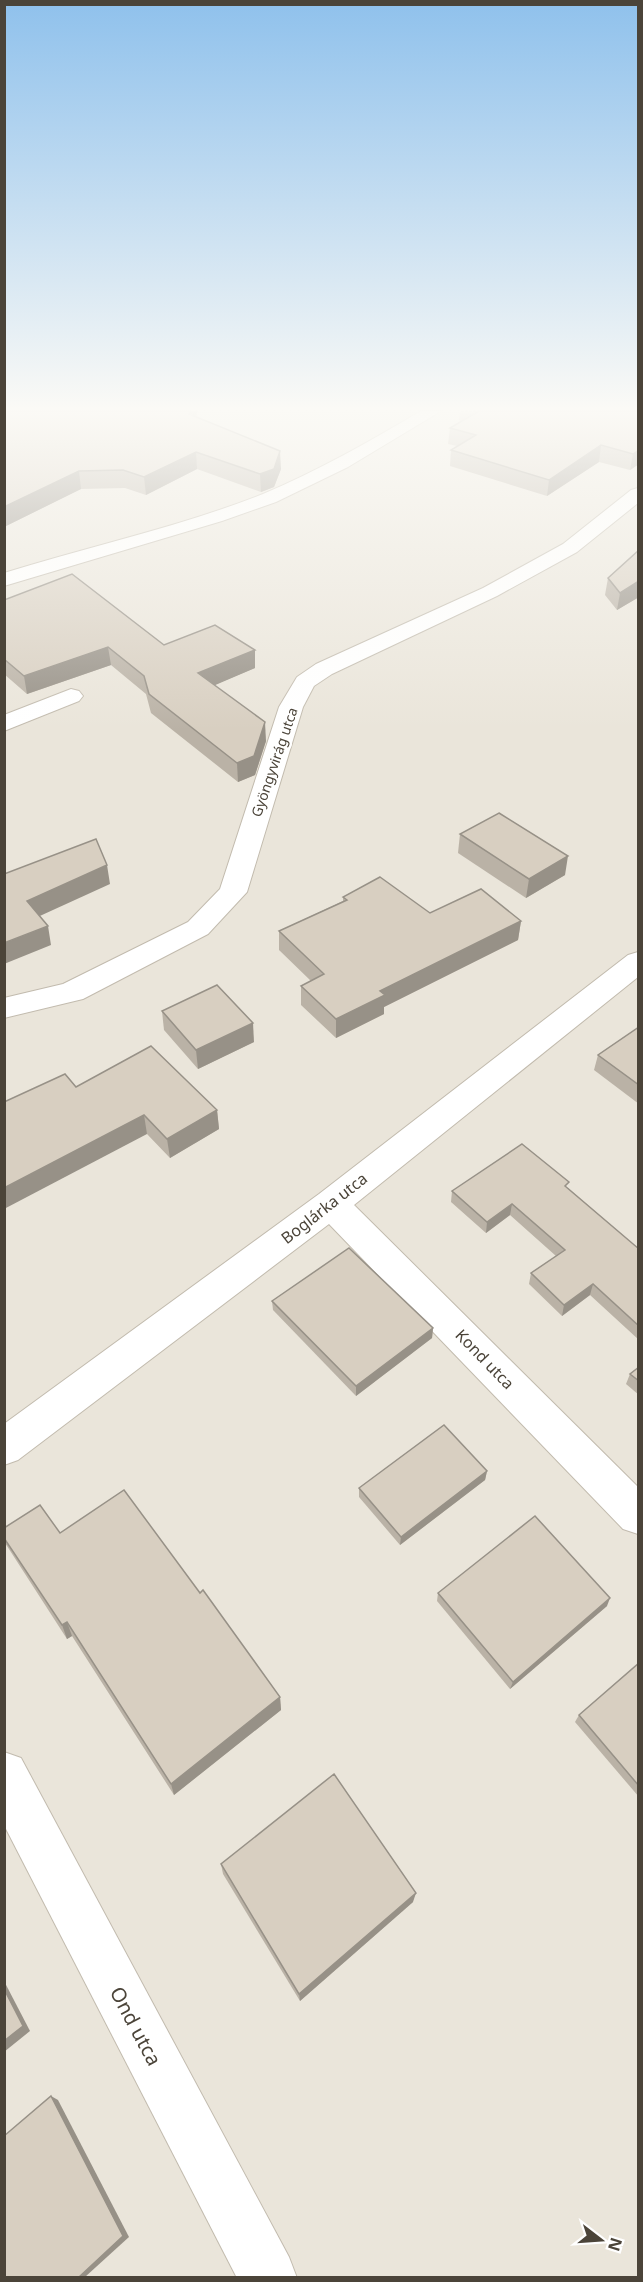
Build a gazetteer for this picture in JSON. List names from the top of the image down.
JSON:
{
  "streets": {
    "street": [
      "Gyöngyvirág utca",
      "Boglárka utca",
      "Kond utca",
      "Ond utca"
    ]
  },
  "crossings": [
    ["Boglárka utca", "Kond utca"]
  ],
  "north": "right"
}
